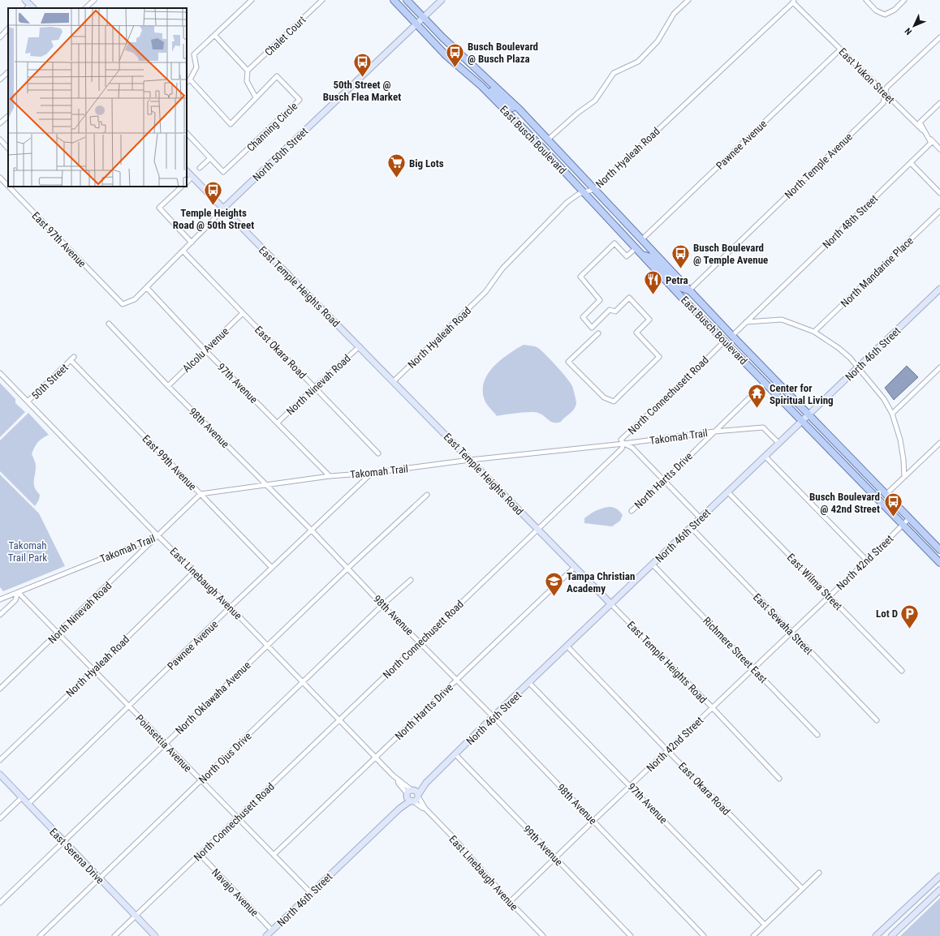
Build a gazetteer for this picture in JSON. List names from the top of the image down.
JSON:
{
  "streets": {
    "main road": ["East Busch Boulevard"],
    "street": [
      "Chalet Court",
      "East Yukon Street",
      "Channing Circle",
      "Pawnee Avenue",
      "North 50th Street",
      "North Hyaleah Road",
      "North Temple Avenue",
      "North 48th Street",
      "East 97th Avenue",
      "North Mandarine Place",
      "East Temple Heights Road",
      "Alcolu Avenue",
      "East Okara Road",
      "North 46th Street",
      "50th Street",
      "97th Avenue",
      "North Ninevah Road",
      "North Connechusett Road",
      "98th Avenue",
      "Takomah Trail",
      "East 99th Avenue",
      "North Hartts Drive",
      "North 42nd Street",
      "East Wilma Street",
      "East Linebaugh Avenue",
      "East Sewaha Street",
      "Richmere Street East",
      "North Oklawaha Avenue",
      "Poinsettia Avenue",
      "North Ojus Drive",
      "99th Avenue",
      "East Serena Drive",
      "Navajo Avenue"
    ]
  },
  "crossings": [
    ["East Yukon Street", "Pawnee Avenue"],
    ["East Yukon Street", "North Hyaleah Road"],
    ["East Yukon Street", "North Temple Avenue"],
    ["East Yukon Street", "North 48th Street"],
    ["East Busch Boulevard", "Pawnee Avenue"],
    ["East Busch Boulevard", "North 50th Street"],
    ["East Busch Boulevard", "North Hyaleah Road"],
    ["East Busch Boulevard", "North Temple Avenue"],
    ["East Busch Boulevard", "North 48th Street"],
    ["East Busch Boulevard", "North 46th Street"],
    ["East Busch Boulevard", "North Connechusett Road"],
    ["East Busch Boulevard", "North Hartts Drive"],
    ["East Busch Boulevard", "North 42nd Street"],
    ["Pawnee Avenue", "98th Avenue"],
    ["Pawnee Avenue", "Takomah Trail"],
    ["Pawnee Avenue", "East 99th Avenue"],
    ["Pawnee Avenue", "East Linebaugh Avenue"],
    ["Pawnee Avenue", "Poinsettia Avenue"],
    ["Pawnee Avenue", "East Serena Drive"],
    ["North 50th Street", "East 97th Avenue"],
    ["North 50th Street", "East Temple Heights Road"],
    ["North 50th Street", "East Okara Road"],
    ["North 50th Street", "97th Avenue"],
    ["North Hyaleah Road", "East Temple Heights Road"],
    ["North Hyaleah Road", "East Linebaugh Avenue"],
    ["North Hyaleah Road", "Poinsettia Avenue"],
    ["East Temple Heights Road", "North 46th Street"],
    ["East Temple Heights Road", "North Ninevah Road"],
    ["East Temple Heights Road", "North Connechusett Road"],
    ["East Temple Heights Road", "Takomah Trail"],
    ["East Temple Heights Road", "North Hartts Drive"],
    ["East Temple Heights Road", "North 42nd Street"],
    ["Alcolu Avenue", "East Okara Road"],
    ["Alcolu Avenue", "97th Avenue"],
    ["Alcolu Avenue", "98th Avenue"],
    ["East Okara Road", "North 46th Street"],
    ["East Okara Road", "North Ninevah Road"],
    ["East Okara Road", "North 42nd Street"],
    ["North 46th Street", "97th Avenue"],
    ["North 46th Street", "98th Avenue"],
    ["North 46th Street", "Takomah Trail"],
    ["North 46th Street", "East Wilma Street"],
    ["North 46th Street", "East Linebaugh Avenue"],
    ["North 46th Street", "East Sewaha Street"],
    ["North 46th Street", "Richmere Street East"],
    ["North 46th Street", "Poinsettia Avenue"],
    ["North 46th Street", "99th Avenue"],
    ["North 46th Street", "Navajo Avenue"],
    ["50th Street", "East 99th Avenue"],
    ["50th Street", "East Linebaugh Avenue"],
    ["97th Avenue", "North Ninevah Road"],
    ["97th Avenue", "Takomah Trail"],
    ["97th Avenue", "North 42nd Street"],
    ["North Ninevah Road", "Takomah Trail"],
    ["North Ninevah Road", "East Linebaugh Avenue"],
    ["North Ninevah Road", "Poinsettia Avenue"],
    ["North Connechusett Road", "98th Avenue"],
    ["North Connechusett Road", "Takomah Trail"],
    ["North Connechusett Road", "East Linebaugh Avenue"],
    ["North Connechusett Road", "Poinsettia Avenue"],
    ["North Connechusett Road", "East Serena Drive"],
    ["North Connechusett Road", "Navajo Avenue"],
    ["98th Avenue", "Takomah Trail"],
    ["98th Avenue", "North Hartts Drive"],
    ["98th Avenue", "North 42nd Street"],
    ["98th Avenue", "North Oklawaha Avenue"],
    ["98th Avenue", "North Ojus Drive"],
    ["Takomah Trail", "East 99th Avenue"],
    ["Takomah Trail", "North Hartts Drive"],
    ["Takomah Trail", "East Linebaugh Avenue"],
    ["Takomah Trail", "Poinsettia Avenue"],
    ["North Hartts Drive", "East Linebaugh Avenue"],
    ["North Hartts Drive", "Poinsettia Avenue"],
    ["North 42nd Street", "East Wilma Street"],
    ["North 42nd Street", "East Linebaugh Avenue"],
    ["North 42nd Street", "East Sewaha Street"],
    ["North 42nd Street", "Richmere Street East"],
    ["North 42nd Street", "99th Avenue"],
    ["East Linebaugh Avenue", "North Oklawaha Avenue"],
    ["East Linebaugh Avenue", "North Ojus Drive"],
    ["North Oklawaha Avenue", "Poinsettia Avenue"],
    ["North Oklawaha Avenue", "East Serena Drive"],
    ["Poinsettia Avenue", "North Ojus Drive"],
    ["North Ojus Drive", "East Serena Drive"]
  ],
  "parks": ["Takomah Trail Park"],
  "places": {
    "bus stop": [
      "Busch Boulevard @ Busch Plaza",
      "50th Street @ Busch Flea Market",
      "Temple Heights Road @ 50th Street",
      "Busch Boulevard @ Temple Avenue",
      "Busch Boulevard @ 42nd Street"
    ],
    "supermarket": ["Big Lots"],
    "restaurant": ["Petra"],
    "temple": ["Center for Spiritual Living"],
    "school or university": ["Tampa Christian Academy"],
    "parking": ["Lot D"]
  },
  "north": "bottom left"
}
